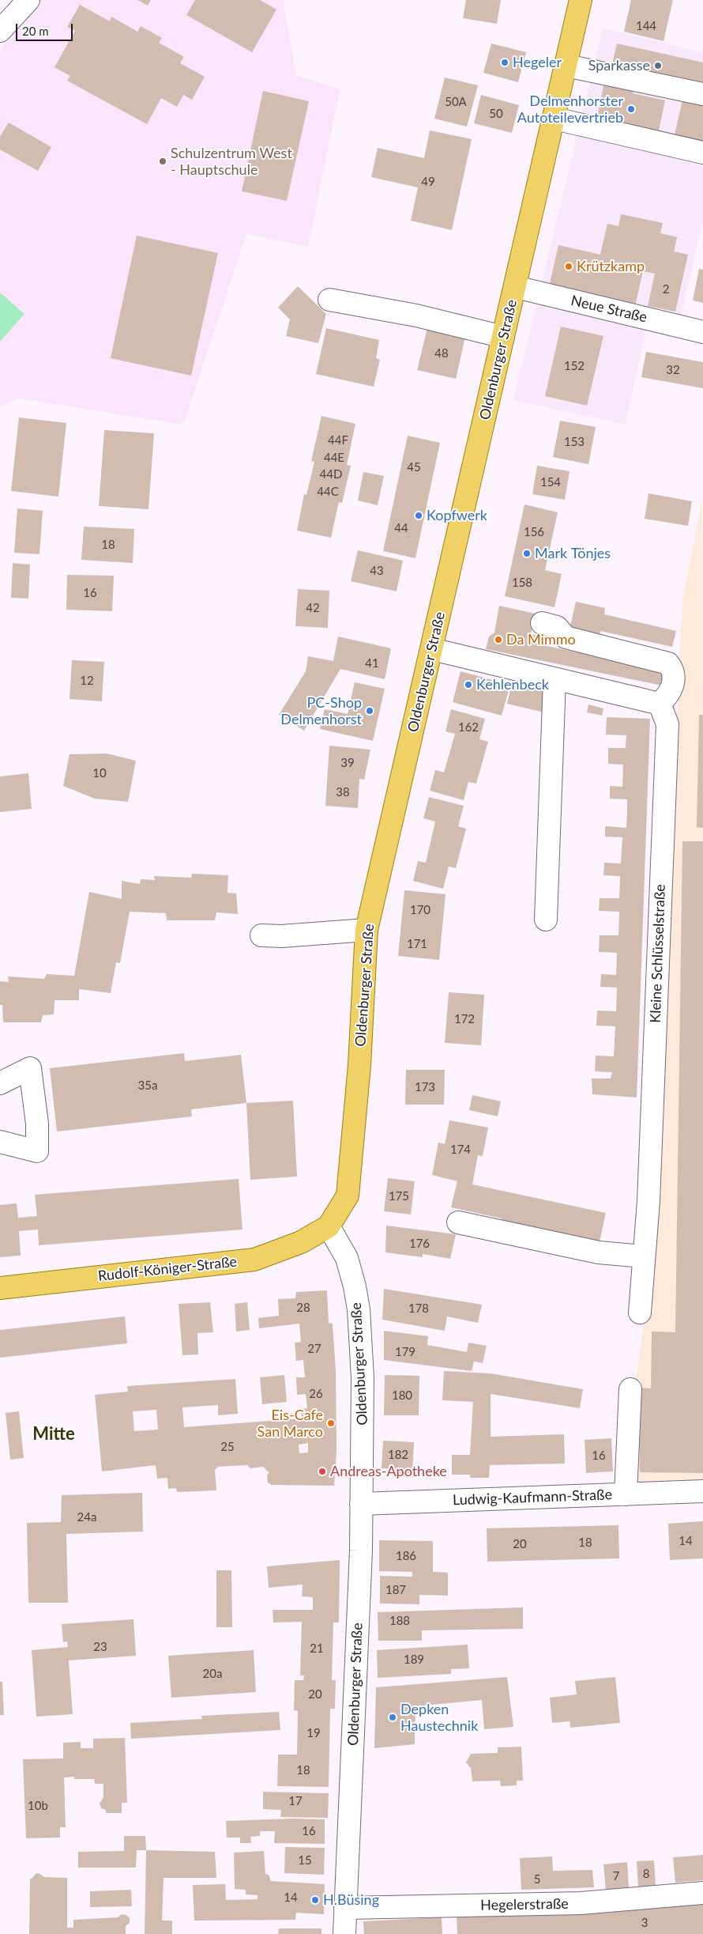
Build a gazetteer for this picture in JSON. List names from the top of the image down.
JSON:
{
  "streets": {
    "main road": ["Oldenburger Straße", "Rudolf-Königer-Straße"],
    "street": [
      "Neue Straße",
      "Kleine Schlüsselstraße",
      "Ludwig-Kaufmann-Straße",
      "Hegelerstraße"
    ]
  },
  "crossings": [
    ["Neue Straße", "Oldenburger Straße"],
    ["Oldenburger Straße", "Rudolf-Königer-Straße"],
    ["Oldenburger Straße", "Ludwig-Kaufmann-Straße"],
    ["Oldenburger Straße", "Hegelerstraße"]
  ],
  "districts": ["Mitte"],
  "places": [
    "Hegeler",
    "Sparkasse",
    "Delmenhorster Autoteilevertrieb",
    "Schulzentrum West - Hauptschule",
    "Krützkamp",
    "Kopfwerk",
    "Mark Tönjes",
    "Da Mimmo",
    "Kehlenbeck",
    "PC-Shop Delmenhorst",
    "Eis-Cafe San Marco",
    "Andreas-Apotheke",
    "Depken Haustechnik",
    "H.Büsing"
  ],
  "house_numbers": [
    "144",
    "50A",
    "50",
    "49",
    "2",
    "48",
    "152",
    "32",
    "44F",
    "153",
    "44E",
    "45",
    "44D",
    "154",
    "44C",
    "44",
    "156",
    "18",
    "43",
    "158",
    "16",
    "42",
    "41",
    "12",
    "162",
    "39",
    "10",
    "38",
    "170",
    "171",
    "172",
    "35a",
    "173",
    "174",
    "175",
    "176",
    "28",
    "178",
    "27",
    "179",
    "26",
    "180",
    "25",
    "182",
    "16",
    "24a",
    "14",
    "18",
    "20",
    "186",
    "187",
    "188",
    "23",
    "21",
    "189",
    "20a",
    "20",
    "19",
    "18",
    "17",
    "10b",
    "16",
    "15",
    "8",
    "7",
    "5",
    "14",
    "3"
  ],
  "scale_bar": "20 m"
}
